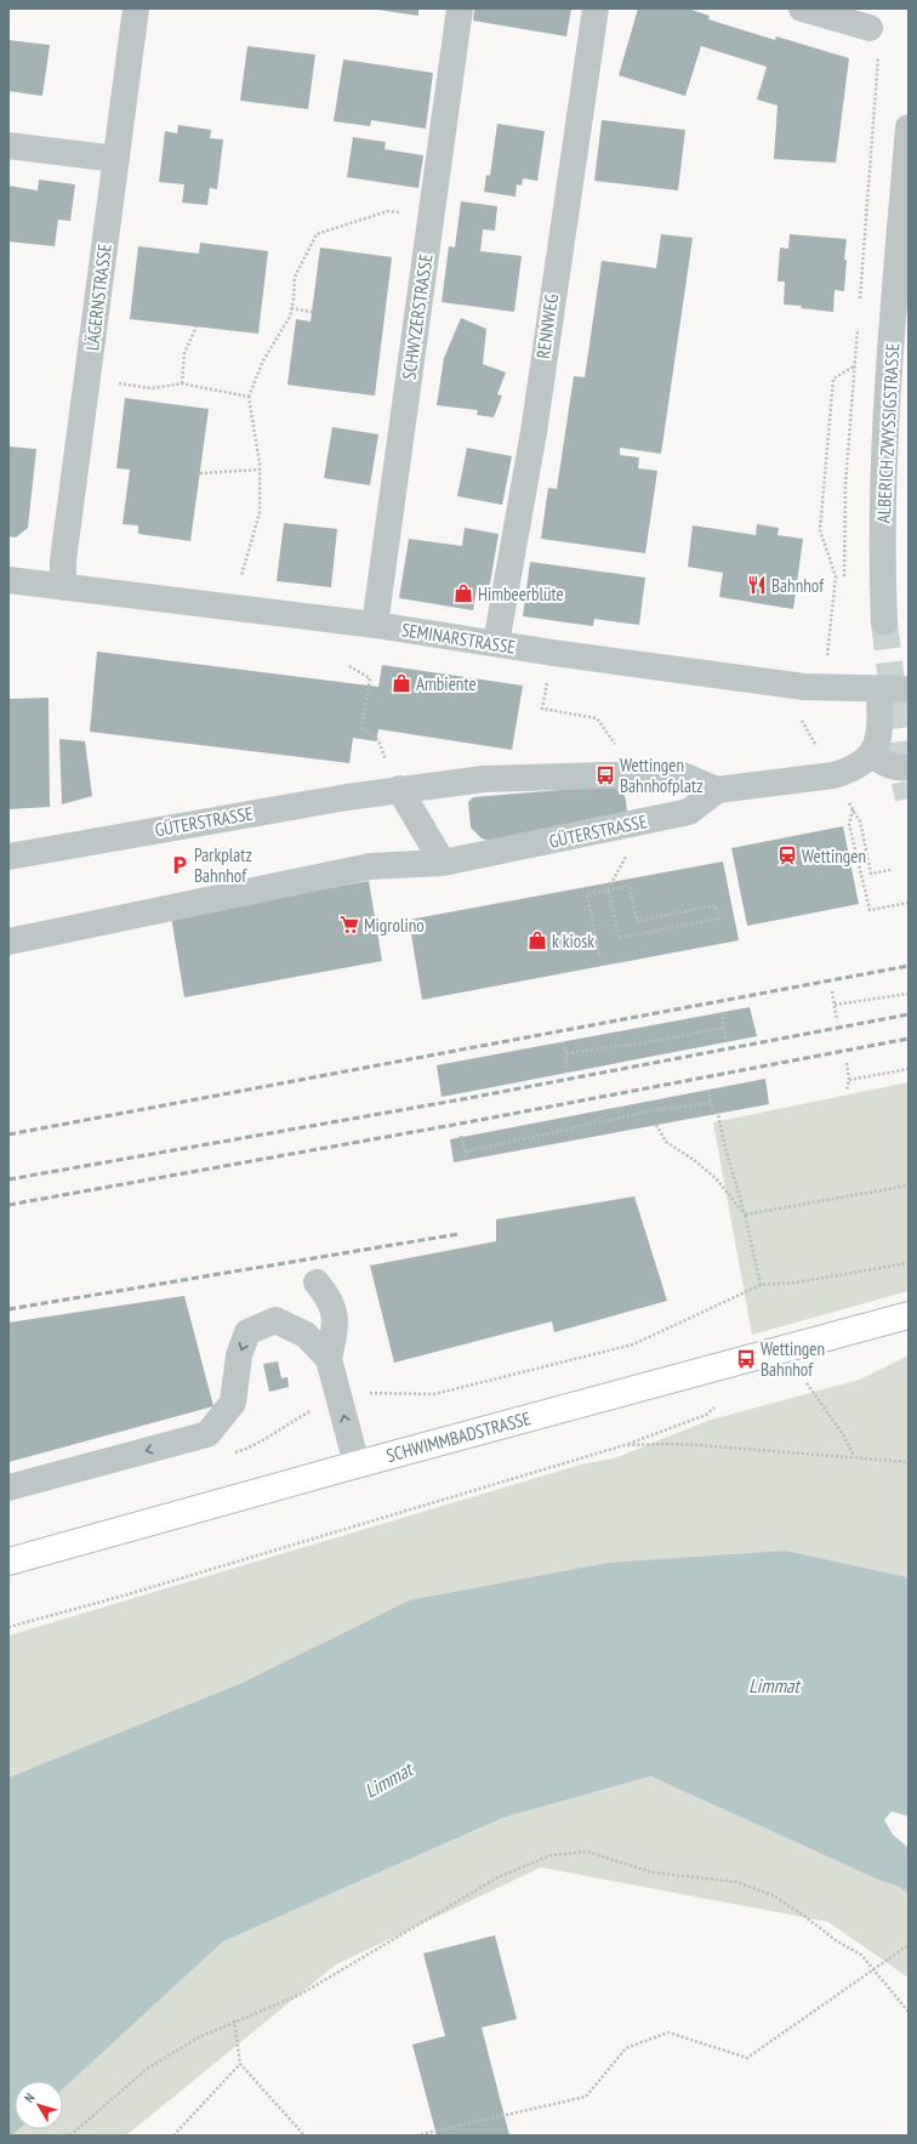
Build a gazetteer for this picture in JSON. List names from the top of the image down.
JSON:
{
  "streets": {
    "main road": ["SCHWIMMBADSTRASSE"],
    "street": [
      "LÄGERNSTRASSE",
      "SCHWYZERSTRASSE",
      "RENNWEG",
      "ALBERICH ZWYSSIGSTRASSE",
      "SEMINARSTRASSE",
      "GÜTERSTRASSE"
    ]
  },
  "crossings": [
    ["LÄGERNSTRASSE", "SEMINARSTRASSE"],
    ["SCHWYZERSTRASSE", "SEMINARSTRASSE"],
    ["RENNWEG", "SEMINARSTRASSE"]
  ],
  "water": ["Limmat"],
  "places": {
    "restaurant": ["Bahnhof"],
    "shop": ["Himbeerblüte", "Ambiente", "k kiosk"],
    "bus stop": ["Wettingen Bahnhofplatz", "Wettingen Bahnhof"],
    "station": ["Wettingen"],
    "parking": ["Parkplatz Bahnhof"],
    "supermarket": ["Migrolino"]
  },
  "north": "top left"
}
